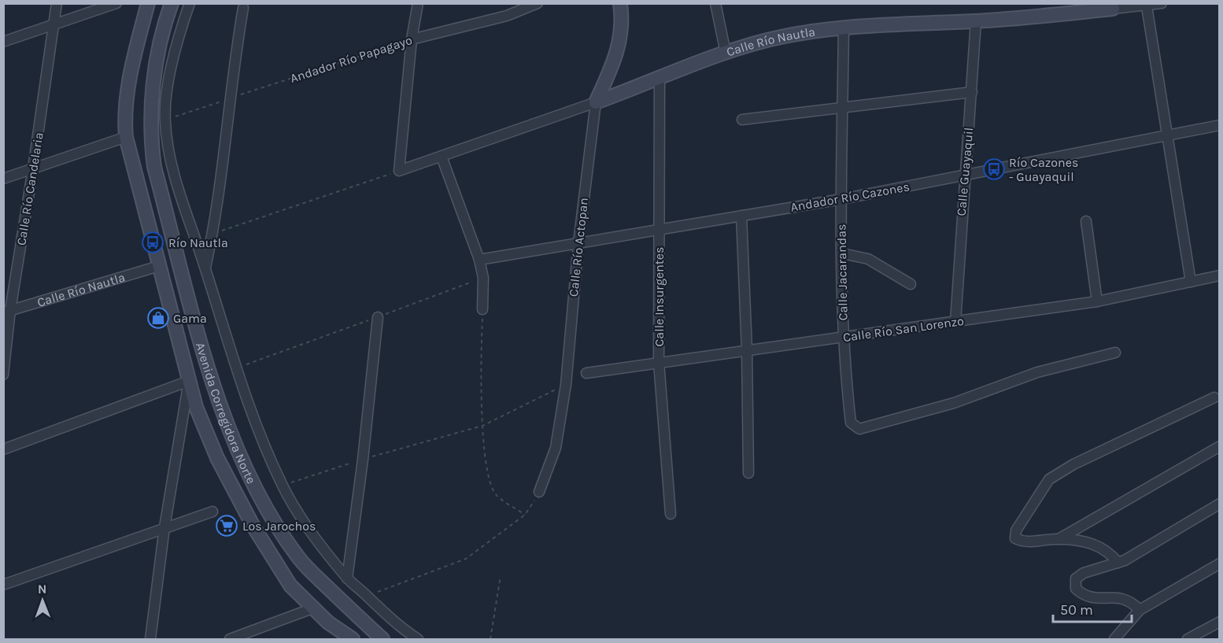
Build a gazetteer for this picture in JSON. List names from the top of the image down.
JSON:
{
  "streets": {
    "main road": ["Calle Río Nautla", "Calle Río Actopan", "Avenida Corregidora Norte"],
    "street": [
      "Andador Río Papagayo",
      "Calle Guayaquil",
      "Calle Río Candelaria",
      "Andador Río Cazones",
      "Calle Jacarandas",
      "Calle Insurgentes",
      "Calle Río San Lorenzo"
    ]
  },
  "crossings": [
    ["Calle Río Nautla", "Calle Guayaquil"],
    ["Calle Río Nautla", "Calle Río Candelaria"],
    ["Calle Río Nautla", "Calle Río Actopan"],
    ["Calle Río Nautla", "Calle Jacarandas"],
    ["Calle Río Nautla", "Calle Insurgentes"],
    ["Calle Río Nautla", "Avenida Corregidora Norte"],
    ["Calle Guayaquil", "Andador Río Cazones"],
    ["Calle Guayaquil", "Calle Río San Lorenzo"],
    ["Andador Río Cazones", "Calle Río Actopan"],
    ["Andador Río Cazones", "Calle Jacarandas"],
    ["Andador Río Cazones", "Calle Insurgentes"],
    ["Calle Jacarandas", "Calle Río San Lorenzo"],
    ["Calle Insurgentes", "Calle Río San Lorenzo"]
  ],
  "places": {
    "bus stop": ["Río Cazones - Guayaquil", "Río Nautla"],
    "shop": ["Gama"],
    "supermarket": ["Los Jarochos"]
  },
  "scale_bar": "50 m",
  "north": "top"
}
